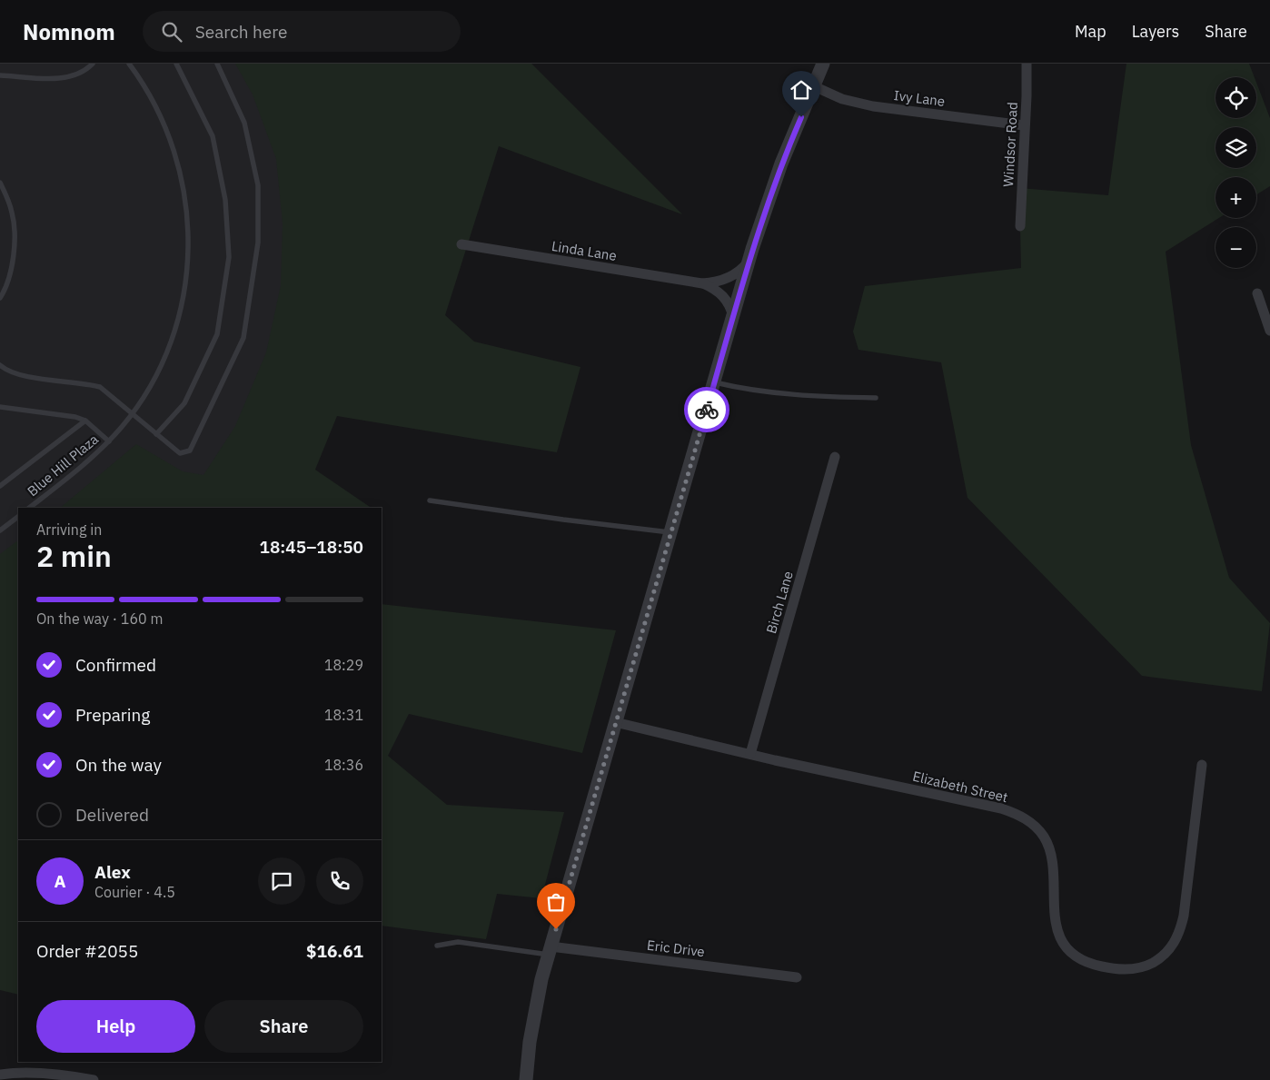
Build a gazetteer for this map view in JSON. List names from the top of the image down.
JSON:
{
  "streets": {
    "street": [
      "Ivy Lane",
      "Windsor Road",
      "Linda Lane",
      "Birch Lane",
      "Elizabeth Street",
      "Eric Drive"
    ],
    "lane": ["Blue Hill Plaza"]
  },
  "crossings": [
    ["Ivy Lane", "Windsor Road"],
    ["Birch Lane", "Elizabeth Street"]
  ],
  "page": {
    "header": "Nomnom",
    "search": "Search here",
    "nav": ["Map", "Layers", "Share"],
    "map_buttons": ["+", "−"],
    "heading": ["2 min", "Arriving in", "18:45–18:50"],
    "panel": [
      "Alex",
      "Courier · 4.5",
      "Order #2055",
      "$16.61"
    ],
    "bar": "On the way · 160 m",
    "list": [
      ["Confirmed", "18:29"],
      ["Preparing", "18:31"],
      ["On the way", "18:36"],
      "Delivered"
    ],
    "round": "A",
    "buttons": ["Help", "Share"]
  }
}
